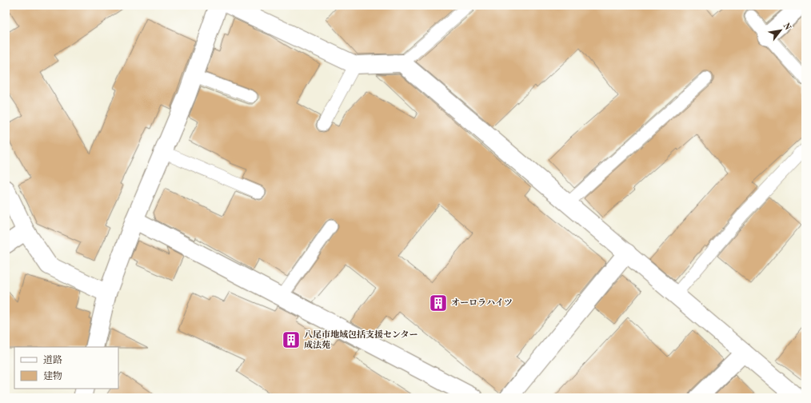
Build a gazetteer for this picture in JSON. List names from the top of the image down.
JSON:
{
  "places": {
    "building": ["オーロラハイツ", "八尾市地域包括支援センター 成法苑"]
  },
  "legend": ["道路", "建物"],
  "north": "top right"
}
